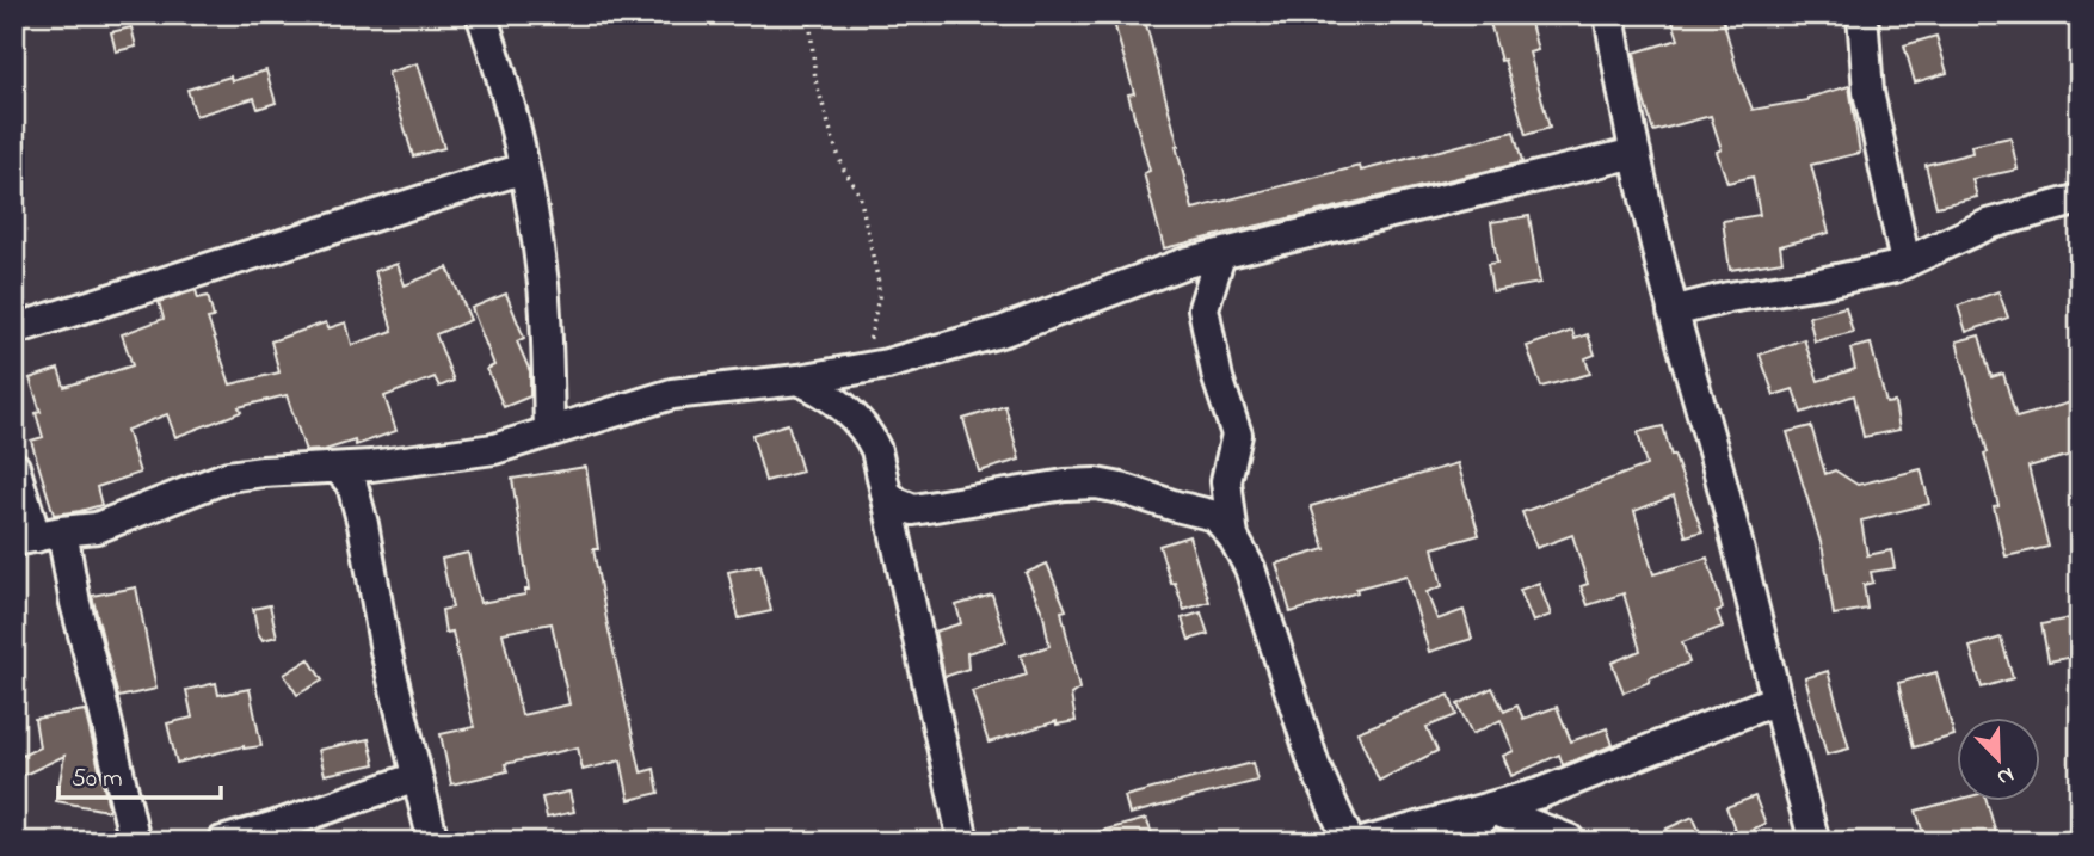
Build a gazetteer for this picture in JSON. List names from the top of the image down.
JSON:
{
  "scale_bar": "50 m",
  "north": "bottom right"
}
